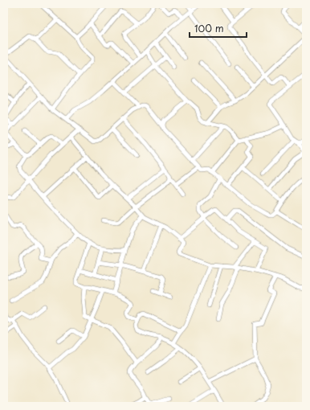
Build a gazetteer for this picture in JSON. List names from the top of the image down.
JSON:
{
  "scale_bar": "100 m"
}
